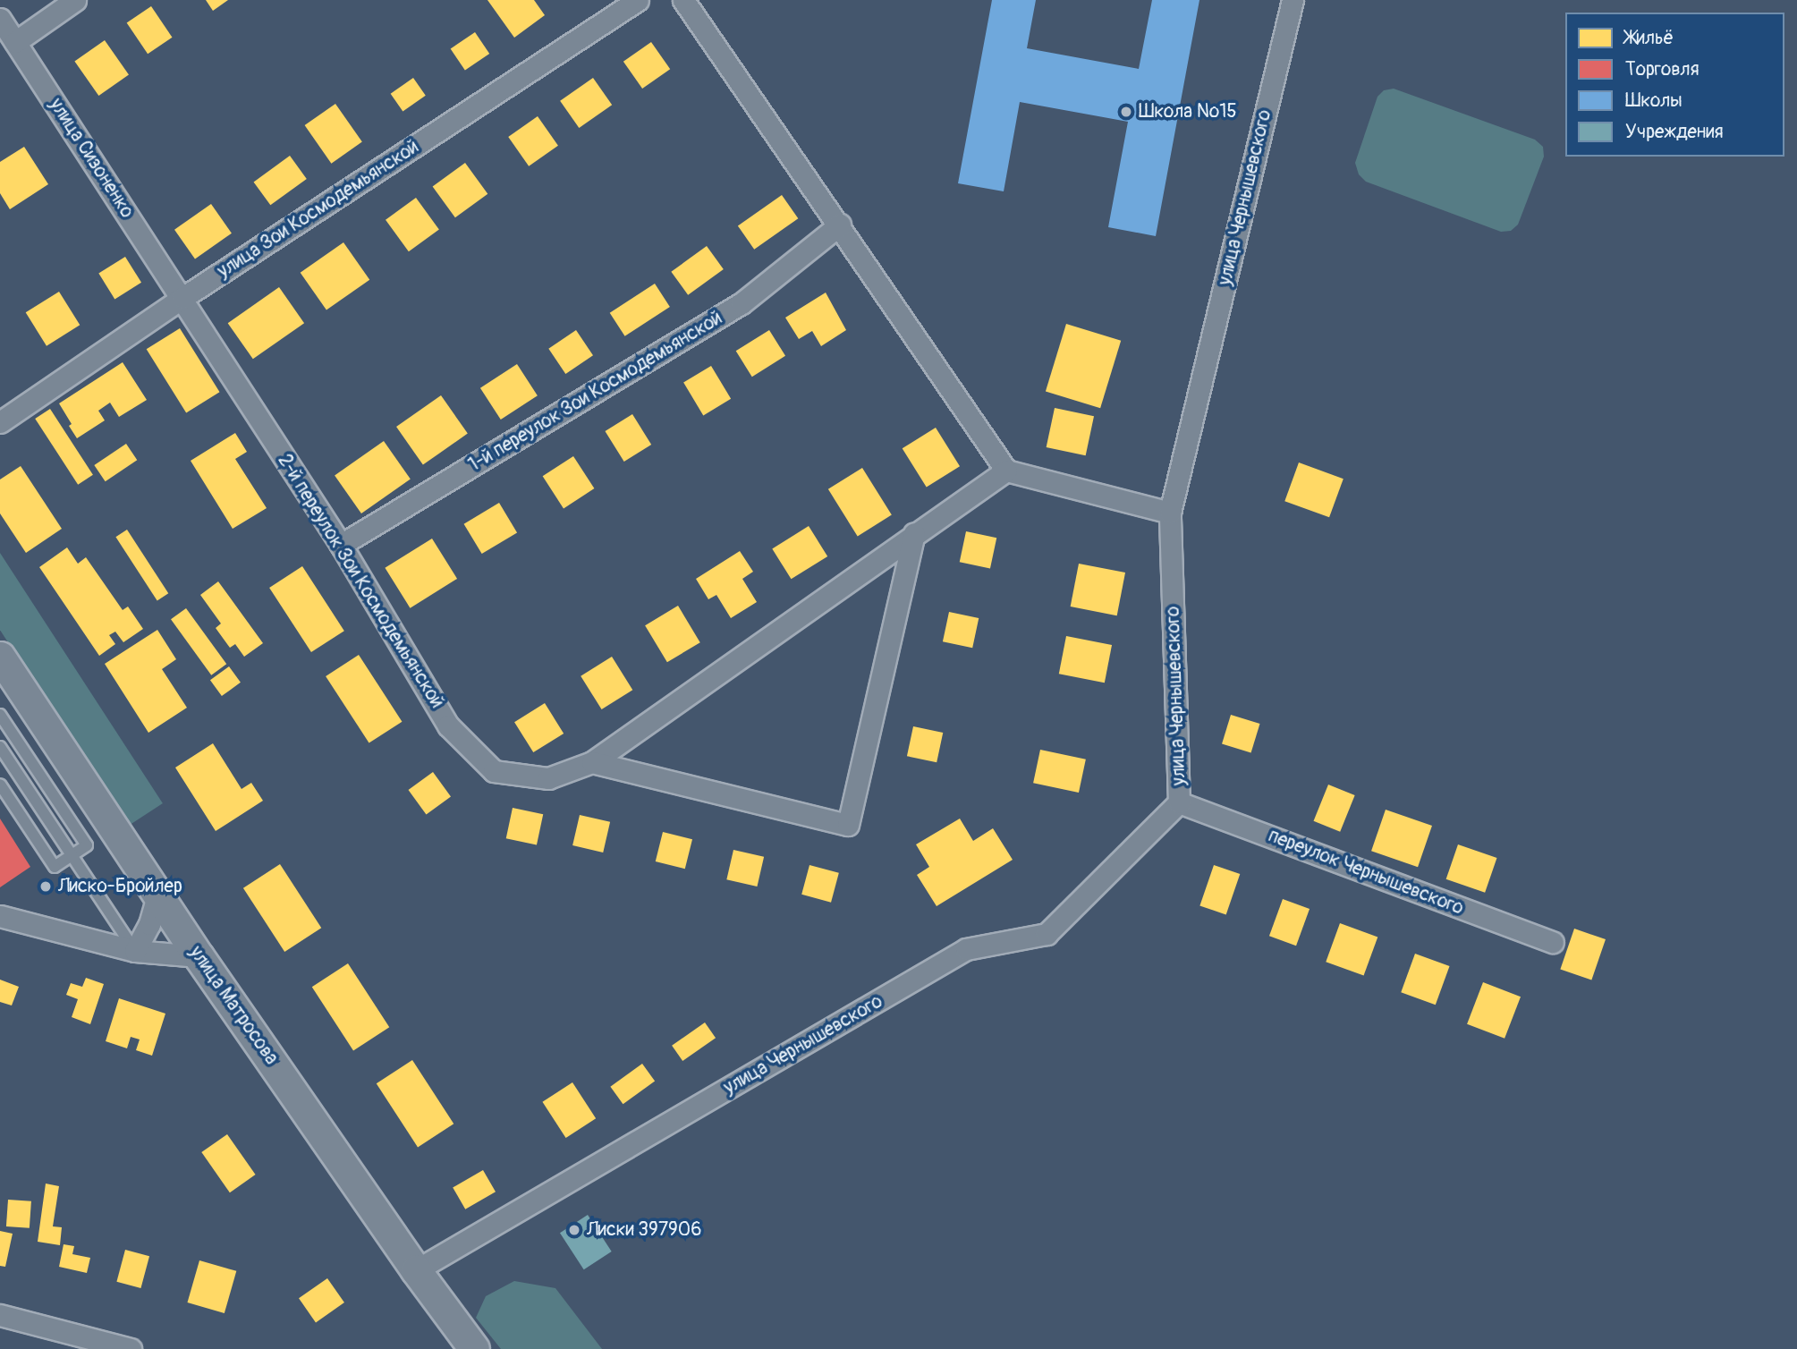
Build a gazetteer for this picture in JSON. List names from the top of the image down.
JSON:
{
  "streets": {
    "main road": ["улица Матросова"],
    "street": [
      "улица Сизоненко",
      "улица Чернышевского",
      "улица Зои Космодемьянской",
      "1-й переулок Зои Космодемьянской",
      "2-й переулок Зои Космодемьянской",
      "переулок Чернышевского"
    ]
  },
  "crossings": [
    ["улица Сизоненко", "улица Зои Космодемьянской"],
    ["улица Сизоненко", "2-й переулок Зои Космодемьянской"],
    ["улица Чернышевского", "переулок Чернышевского"],
    ["улица Чернышевского", "улица Матросова"],
    ["улица Зои Космодемьянской", "2-й переулок Зои Космодемьянской"],
    ["1-й переулок Зои Космодемьянской", "2-й переулок Зои Космодемьянской"]
  ],
  "places": ["Школа №15", "Лиско-Бройлер", "Лиски 397906"],
  "legend": [
    "Жильё",
    "Торговля",
    "Школы",
    "Учреждения"
  ]
}
